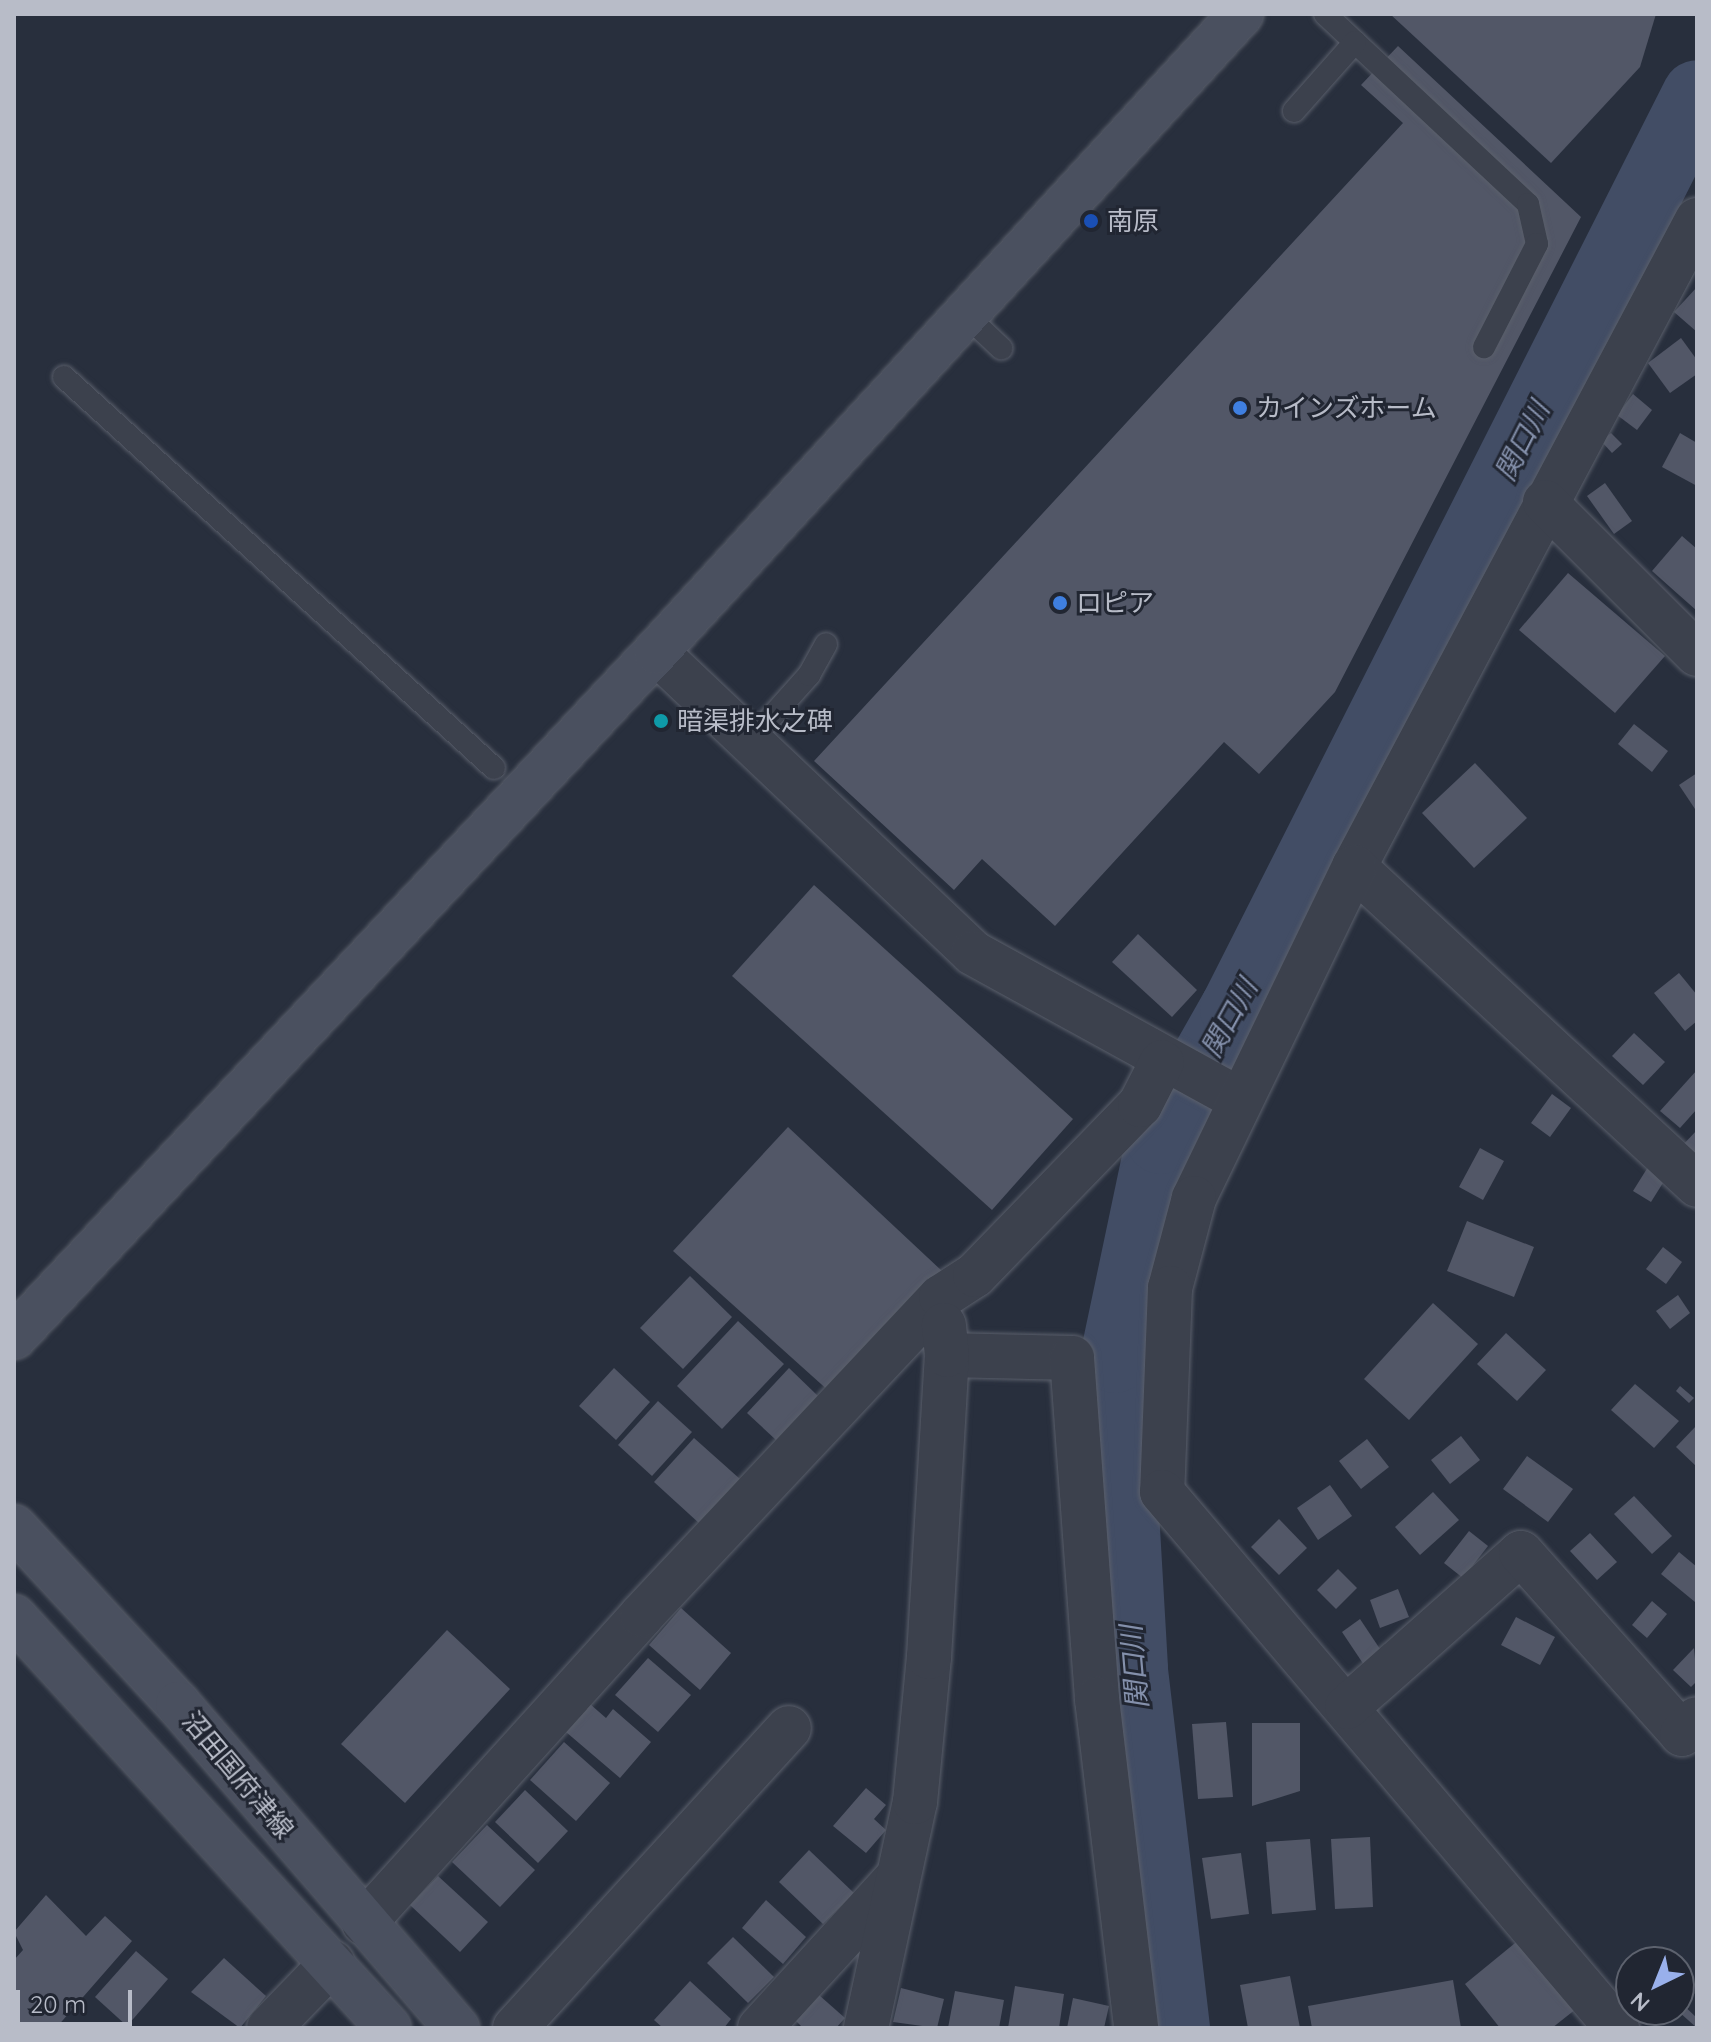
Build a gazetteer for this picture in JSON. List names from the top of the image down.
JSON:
{
  "streets": {
    "street": ["沼田国府津線"]
  },
  "water": ["関口川"],
  "places": [
    "南原",
    "カインズホーム",
    "ロピア",
    "暗渠排水之碑"
  ],
  "scale_bar": "20 m",
  "north": "bottom left"
}
